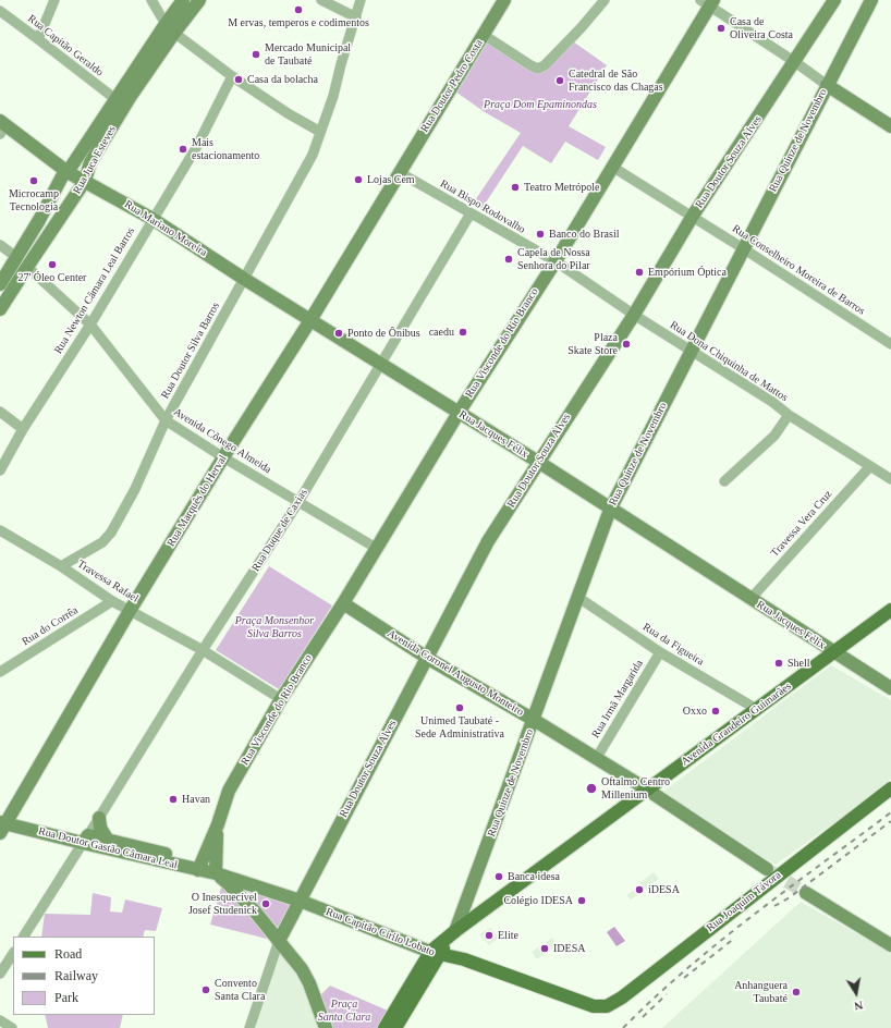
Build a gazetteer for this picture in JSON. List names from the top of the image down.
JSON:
{
  "streets": {
    "main road": [
      "Rua Doutor Pedro Costa",
      "Rua Quinze de Novembro",
      "Rua Juca Esteves",
      "Rua Doutor Souza Alves",
      "Rua Mariano Moreira",
      "Rua Visconde do Rio Branco",
      "Rua Jacques Félix",
      "Rua Marquês do Herval",
      "Avenida Coronel Augusto Monteiro",
      "Avenida Grandeiro Guimarães",
      "Rua Doutor Gastão Câmara Leal",
      "Rua Joaquim Távora",
      "Rua Capitão Cirilo Lobato"
    ],
    "street": [
      "Rua Capitão Geraldo",
      "Rua Bispo Rodovalho",
      "Rua Conselheiro Moreira de Barros",
      "Rua Newton Câmara Leal Barros",
      "Rua Doutor Silva Barros",
      "Rua Dona Chiquinha de Mattos",
      "Avenida Cônego Almeida",
      "Travessa Vera Cruz",
      "Rua Duque de Caxias",
      "Travessa Rafael",
      "Rua do Corrêa",
      "Rua da Figueira",
      "Rua Irmã Margarida"
    ]
  },
  "crossings": [
    ["Rua Capitão Geraldo", "Rua Juca Esteves"],
    ["Rua Doutor Pedro Costa", "Rua Bispo Rodovalho"],
    ["Rua Doutor Pedro Costa", "Rua Marquês do Herval"],
    ["Rua Quinze de Novembro", "Rua Conselheiro Moreira de Barros"],
    ["Rua Quinze de Novembro", "Rua Dona Chiquinha de Mattos"],
    ["Rua Quinze de Novembro", "Rua Jacques Félix"],
    ["Rua Quinze de Novembro", "Rua da Figueira"],
    ["Rua Quinze de Novembro", "Avenida Coronel Augusto Monteiro"],
    ["Rua Quinze de Novembro", "Avenida Grandeiro Guimarães"],
    ["Rua Quinze de Novembro", "Rua Capitão Cirilo Lobato"],
    ["Rua Juca Esteves", "Rua Mariano Moreira"],
    ["Rua Juca Esteves", "Avenida Cônego Almeida"],
    ["Rua Doutor Souza Alves", "Rua Conselheiro Moreira de Barros"],
    ["Rua Doutor Souza Alves", "Rua Dona Chiquinha de Mattos"],
    ["Rua Doutor Souza Alves", "Rua Jacques Félix"],
    ["Rua Doutor Souza Alves", "Avenida Coronel Augusto Monteiro"],
    ["Rua Doutor Souza Alves", "Rua Capitão Cirilo Lobato"],
    ["Rua Bispo Rodovalho", "Rua Visconde do Rio Branco"],
    ["Rua Bispo Rodovalho", "Rua Dona Chiquinha de Mattos"],
    ["Rua Bispo Rodovalho", "Rua Marquês do Herval"],
    ["Rua Bispo Rodovalho", "Rua Duque de Caxias"],
    ["Rua Mariano Moreira", "Rua Newton Câmara Leal Barros"],
    ["Rua Mariano Moreira", "Rua Doutor Silva Barros"],
    ["Rua Mariano Moreira", "Rua Jacques Félix"],
    ["Rua Conselheiro Moreira de Barros", "Rua Visconde do Rio Branco"],
    ["Rua Newton Câmara Leal Barros", "Avenida Cônego Almeida"],
    ["Rua Visconde do Rio Branco", "Rua Dona Chiquinha de Mattos"],
    ["Rua Visconde do Rio Branco", "Rua Jacques Félix"],
    ["Rua Visconde do Rio Branco", "Avenida Cônego Almeida"],
    ["Rua Visconde do Rio Branco", "Avenida Coronel Augusto Monteiro"],
    ["Rua Visconde do Rio Branco", "Rua Doutor Gastão Câmara Leal"],
    ["Rua Visconde do Rio Branco", "Rua Capitão Cirilo Lobato"],
    ["Rua Doutor Silva Barros", "Rua Jacques Félix"],
    ["Rua Doutor Silva Barros", "Avenida Cônego Almeida"],
    ["Rua Doutor Silva Barros", "Travessa Rafael"],
    ["Rua Dona Chiquinha de Mattos", "Travessa Vera Cruz"],
    ["Rua Jacques Félix", "Rua Marquês do Herval"],
    ["Rua Jacques Félix", "Travessa Vera Cruz"],
    ["Rua Jacques Félix", "Rua Duque de Caxias"],
    ["Rua Jacques Félix", "Avenida Grandeiro Guimarães"],
    ["Avenida Cônego Almeida", "Rua Marquês do Herval"],
    ["Avenida Cônego Almeida", "Rua Duque de Caxias"],
    ["Rua Marquês do Herval", "Travessa Rafael"],
    ["Rua Marquês do Herval", "Rua Doutor Gastão Câmara Leal"],
    ["Rua Duque de Caxias", "Travessa Rafael"],
    ["Rua Duque de Caxias", "Rua Doutor Gastão Câmara Leal"],
    ["Travessa Rafael", "Rua do Corrêa"],
    ["Rua da Figueira", "Rua Irmã Margarida"],
    ["Rua da Figueira", "Avenida Grandeiro Guimarães"],
    ["Avenida Coronel Augusto Monteiro", "Rua Irmã Margarida"],
    ["Avenida Coronel Augusto Monteiro", "Avenida Grandeiro Guimarães"],
    ["Rua Joaquim Távora", "Rua Capitão Cirilo Lobato"]
  ],
  "parks": ["Praça Dom Epaminondas", "Praça Monsenhor Silva Barros", "Praça Santa Clara"],
  "places": [
    "M ervas, temperos e codimentos",
    "Casa de Oliveira Costa",
    "Mercado Municipal de Taubaté",
    "Casa da bolacha",
    "Catedral de São Francisco das Chagas",
    "Mais estacionamento",
    "Lojas Cem",
    "Microcamp Tecnologia",
    "Teatro Metrópole",
    "Banco do Brasil",
    "Capela de Nossa Senhora do Pilar",
    "27' Óleo Center",
    "Empórium Óptica",
    "caedu",
    "Ponto de Ônibus",
    "Plaza Skate Store",
    "Shell",
    "Unimed Taubaté - Sede Administrativa",
    "Oxxo",
    "Oftalmo Centro Millenium",
    "Havan",
    "Banca idesa",
    "iDESA",
    "Colégio IDESA",
    "O Inesquecível Josef Studenick",
    "Elite",
    "IDESA",
    "Convento Santa Clara",
    "Anhanguera Taubaté"
  ],
  "legend": ["Road", "Railway", "Park"],
  "north": "bottom"
}
